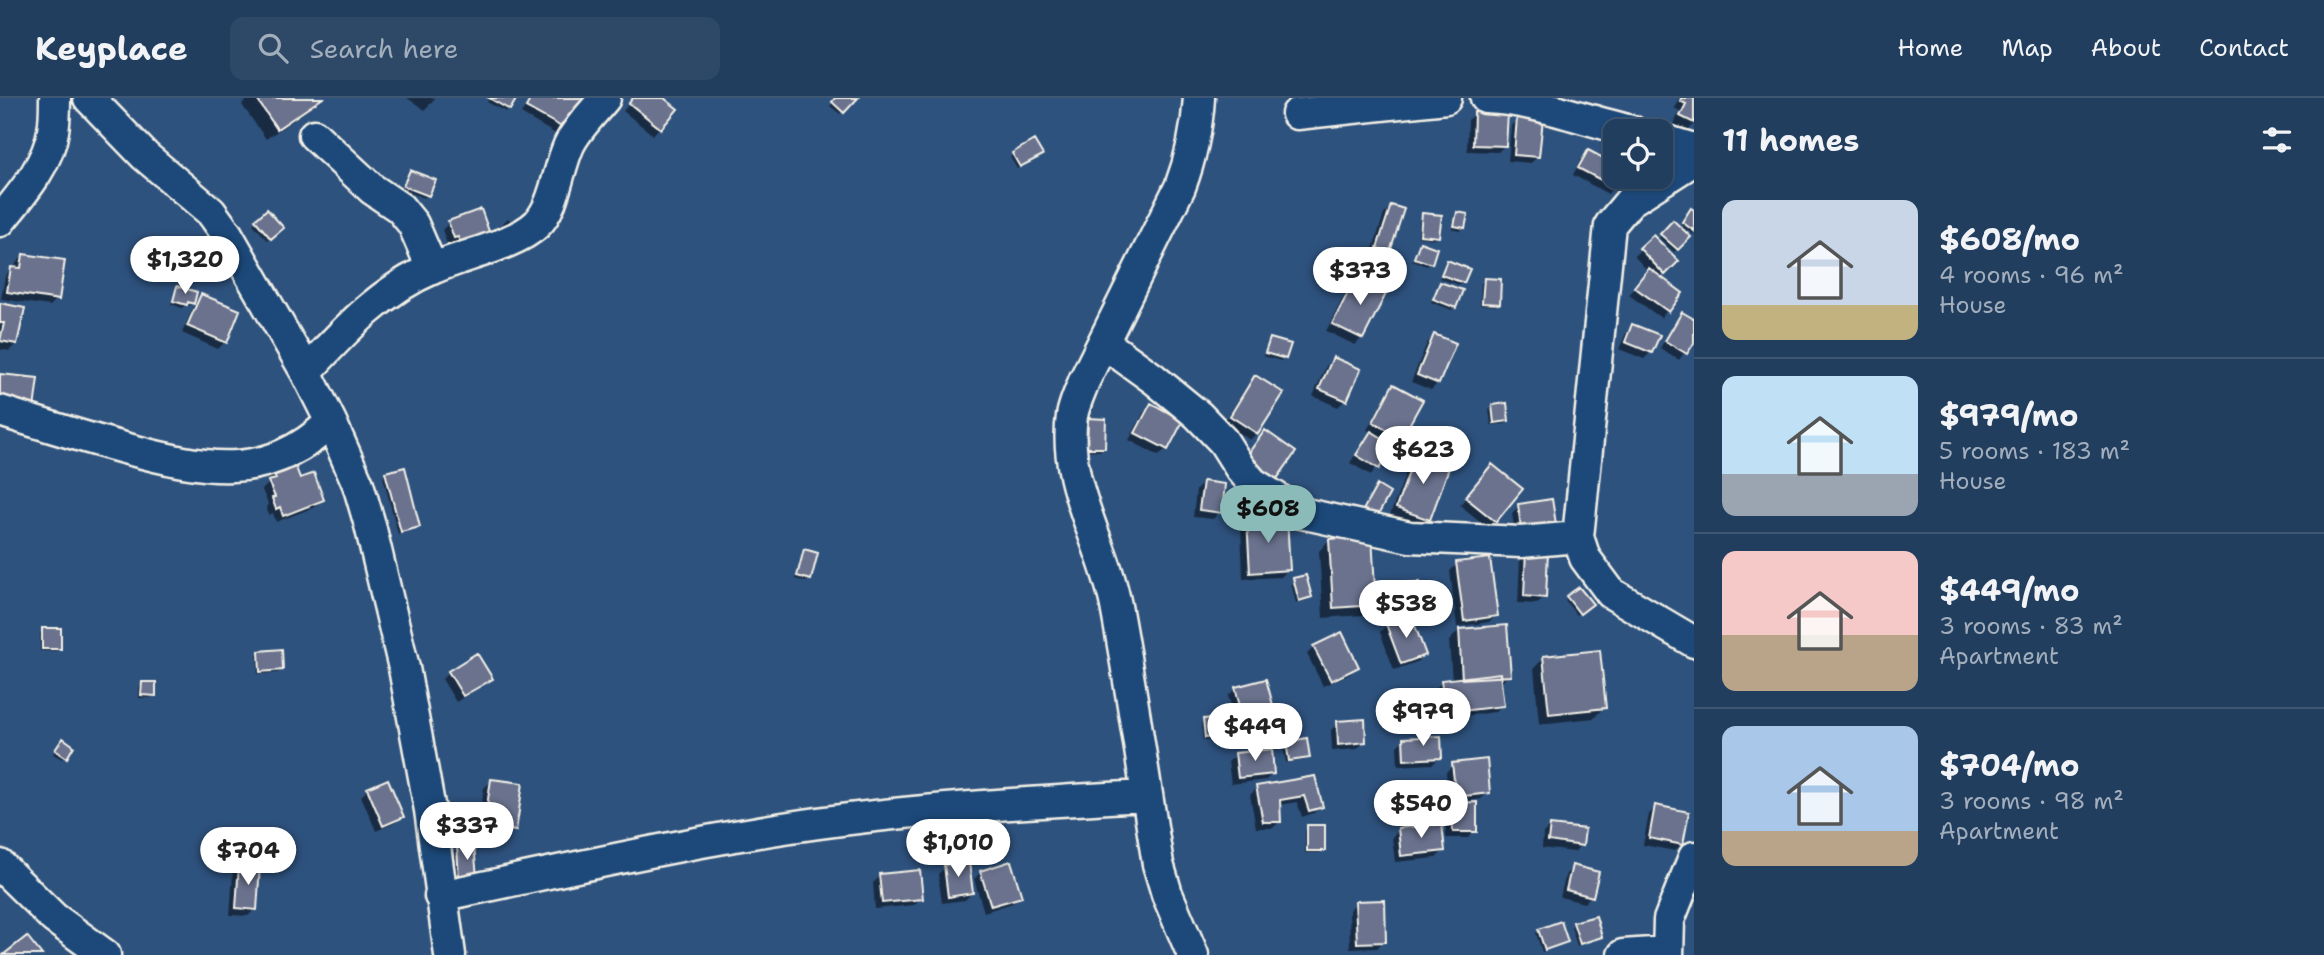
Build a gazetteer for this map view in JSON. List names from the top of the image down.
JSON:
{
  "page": {
    "header": "Keyplace",
    "search": "Search here",
    "nav": [
      "Home",
      "Map",
      "About",
      "Contact"
    ],
    "heading": "11 homes",
    "list": [
      {
        "name": "$608/mo",
        "note": "4 rooms · 96 m² · House"
      },
      {
        "name": "$979/mo",
        "note": "5 rooms · 183 m² · House"
      },
      {
        "name": "$449/mo",
        "note": "3 rooms · 83 m² · Apartment"
      },
      {
        "name": "$704/mo",
        "note": "3 rooms · 98 m² · Apartment"
      }
    ],
    "price": [
      "$1,320",
      "$373",
      "$623",
      "$608",
      "$538",
      "$979",
      "$449",
      "$540",
      "$337",
      "$1,010",
      "$704"
    ]
  }
}
